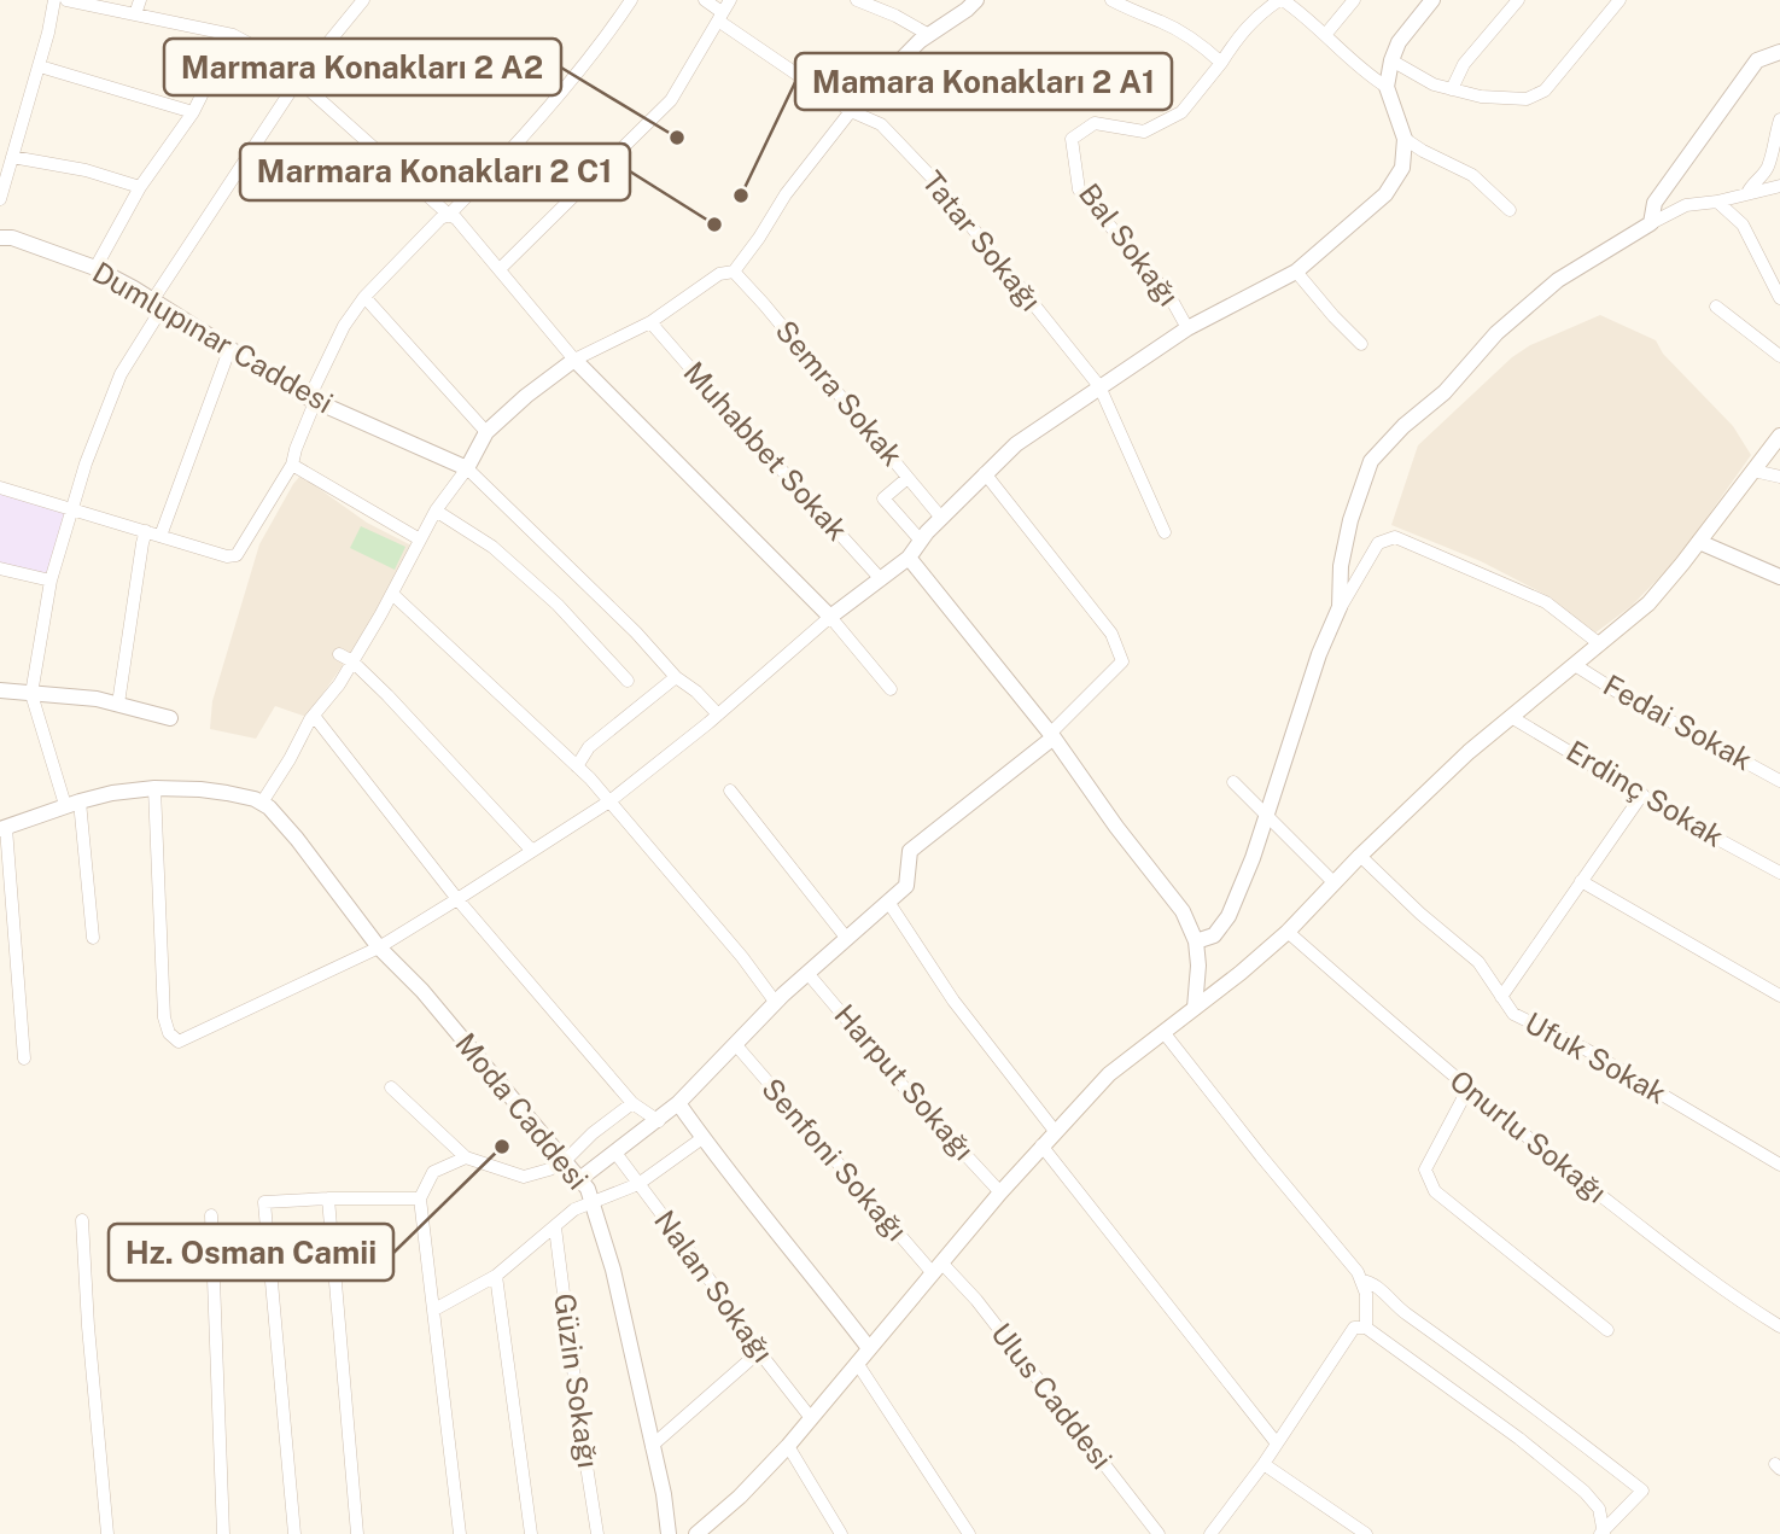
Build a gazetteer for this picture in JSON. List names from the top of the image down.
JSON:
{
  "streets": {
    "street": [
      "Tatar Sokağı",
      "Bal Sokağı",
      "Dumlupınar Caddesi",
      "Semra Sokak",
      "Muhabbet Sokak",
      "Fedai Sokak",
      "Erdinç Sokak",
      "Ufuk Sokak",
      "Harput Sokağı",
      "Moda Caddesi",
      "Onurlu Sokağı",
      "Senfoni Sokağı",
      "Nalan Sokağı",
      "Güzin Sokağı",
      "Ulus Caddesi"
    ]
  },
  "crossings": [
    ["Senfoni Sokağı", "Ulus Caddesi"]
  ],
  "places": [
    "Marmara Konakları 2 A2",
    "Mamara Konakları 2 A1",
    "Marmara Konakları 2 C1",
    "Hz. Osman Camii"
  ]
}
